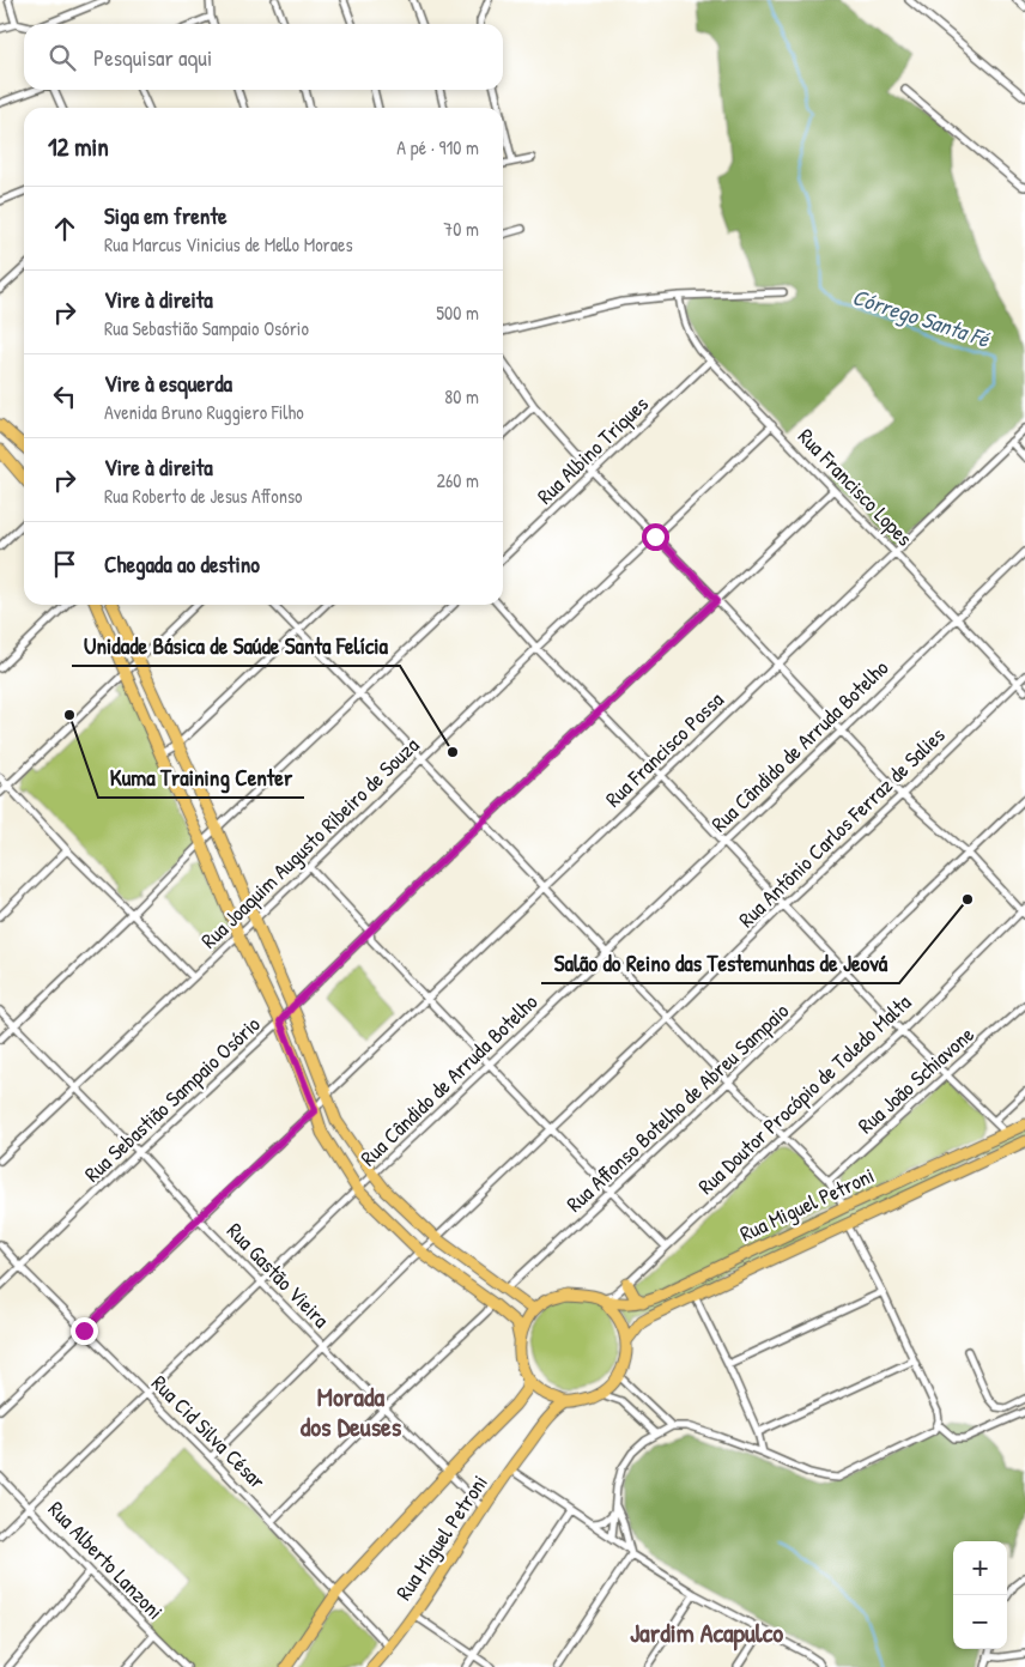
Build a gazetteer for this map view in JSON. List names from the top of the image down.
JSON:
{
  "streets": {
    "main road": ["Rua Miguel Petroni"],
    "street": [
      "Rua Albino Triques",
      "Rua Francisco Lopes",
      "Rua Cândido de Arruda Botelho",
      "Rua Francisco Possa",
      "Rua Antônio Carlos Ferraz de Salies",
      "Rua Joaquim Augusto Ribeiro de Souza",
      "Rua João Schiavone",
      "Rua Doutor Procópio de Toledo Malta",
      "Rua Sebastião Sampaio Osório",
      "Rua Affonso Botelho de Abreu Sampaio",
      "Rua Gastão Vieira",
      "Rua Cid Silva César",
      "Rua Alberto Lanzoni"
    ]
  },
  "crossings": [
    ["Rua Albino Triques", "Rua Francisco Lopes"],
    ["Rua Francisco Lopes", "Rua Cândido de Arruda Botelho"],
    ["Rua Francisco Lopes", "Rua Francisco Possa"],
    ["Rua Francisco Lopes", "Rua Antônio Carlos Ferraz de Salies"],
    ["Rua Francisco Lopes", "Rua Joaquim Augusto Ribeiro de Souza"],
    ["Rua Francisco Lopes", "Rua Sebastião Sampaio Osório"],
    ["Rua Cândido de Arruda Botelho", "Rua Gastão Vieira"],
    ["Rua Cândido de Arruda Botelho", "Rua Cid Silva César"],
    ["Rua Cândido de Arruda Botelho", "Rua Alberto Lanzoni"],
    ["Rua Francisco Possa", "Rua Gastão Vieira"],
    ["Rua Francisco Possa", "Rua Cid Silva César"],
    ["Rua Antônio Carlos Ferraz de Salies", "Rua Gastão Vieira"],
    ["Rua Antônio Carlos Ferraz de Salies", "Rua Cid Silva César"],
    ["Rua Joaquim Augusto Ribeiro de Souza", "Rua Gastão Vieira"],
    ["Rua Doutor Procópio de Toledo Malta", "Rua Miguel Petroni"],
    ["Rua Sebastião Sampaio Osório", "Rua Gastão Vieira"],
    ["Rua Sebastião Sampaio Osório", "Rua Cid Silva César"],
    ["Rua Miguel Petroni", "Rua Gastão Vieira"],
    ["Rua Miguel Petroni", "Rua Cid Silva César"]
  ],
  "districts": ["Morada dos Deuses", "Jardim Acapulco"],
  "water": ["Córrego Santa Fé"],
  "places": ["Kuma Training Center", "Unidade Básica de Saúde Santa Felícia", "Salão do Reino das Testemunhas de Jeová"],
  "page": {
    "search": "Pesquisar aqui",
    "heading": ["12 min", "A pé · 910 m"],
    "list": [
      ["Siga em frente", "Rua Marcus Vinicius de Mello Moraes", "70 m"],
      ["Vire à direita", "Rua Sebastião Sampaio Osório", "500 m"],
      ["Vire à esquerda", "Avenida Bruno Ruggiero Filho", "80 m"],
      ["Vire à direita", "Rua Roberto de Jesus Affonso", "260 m"],
      "Chegada ao destino"
    ],
    "map_buttons": ["+", "−"]
  }
}
